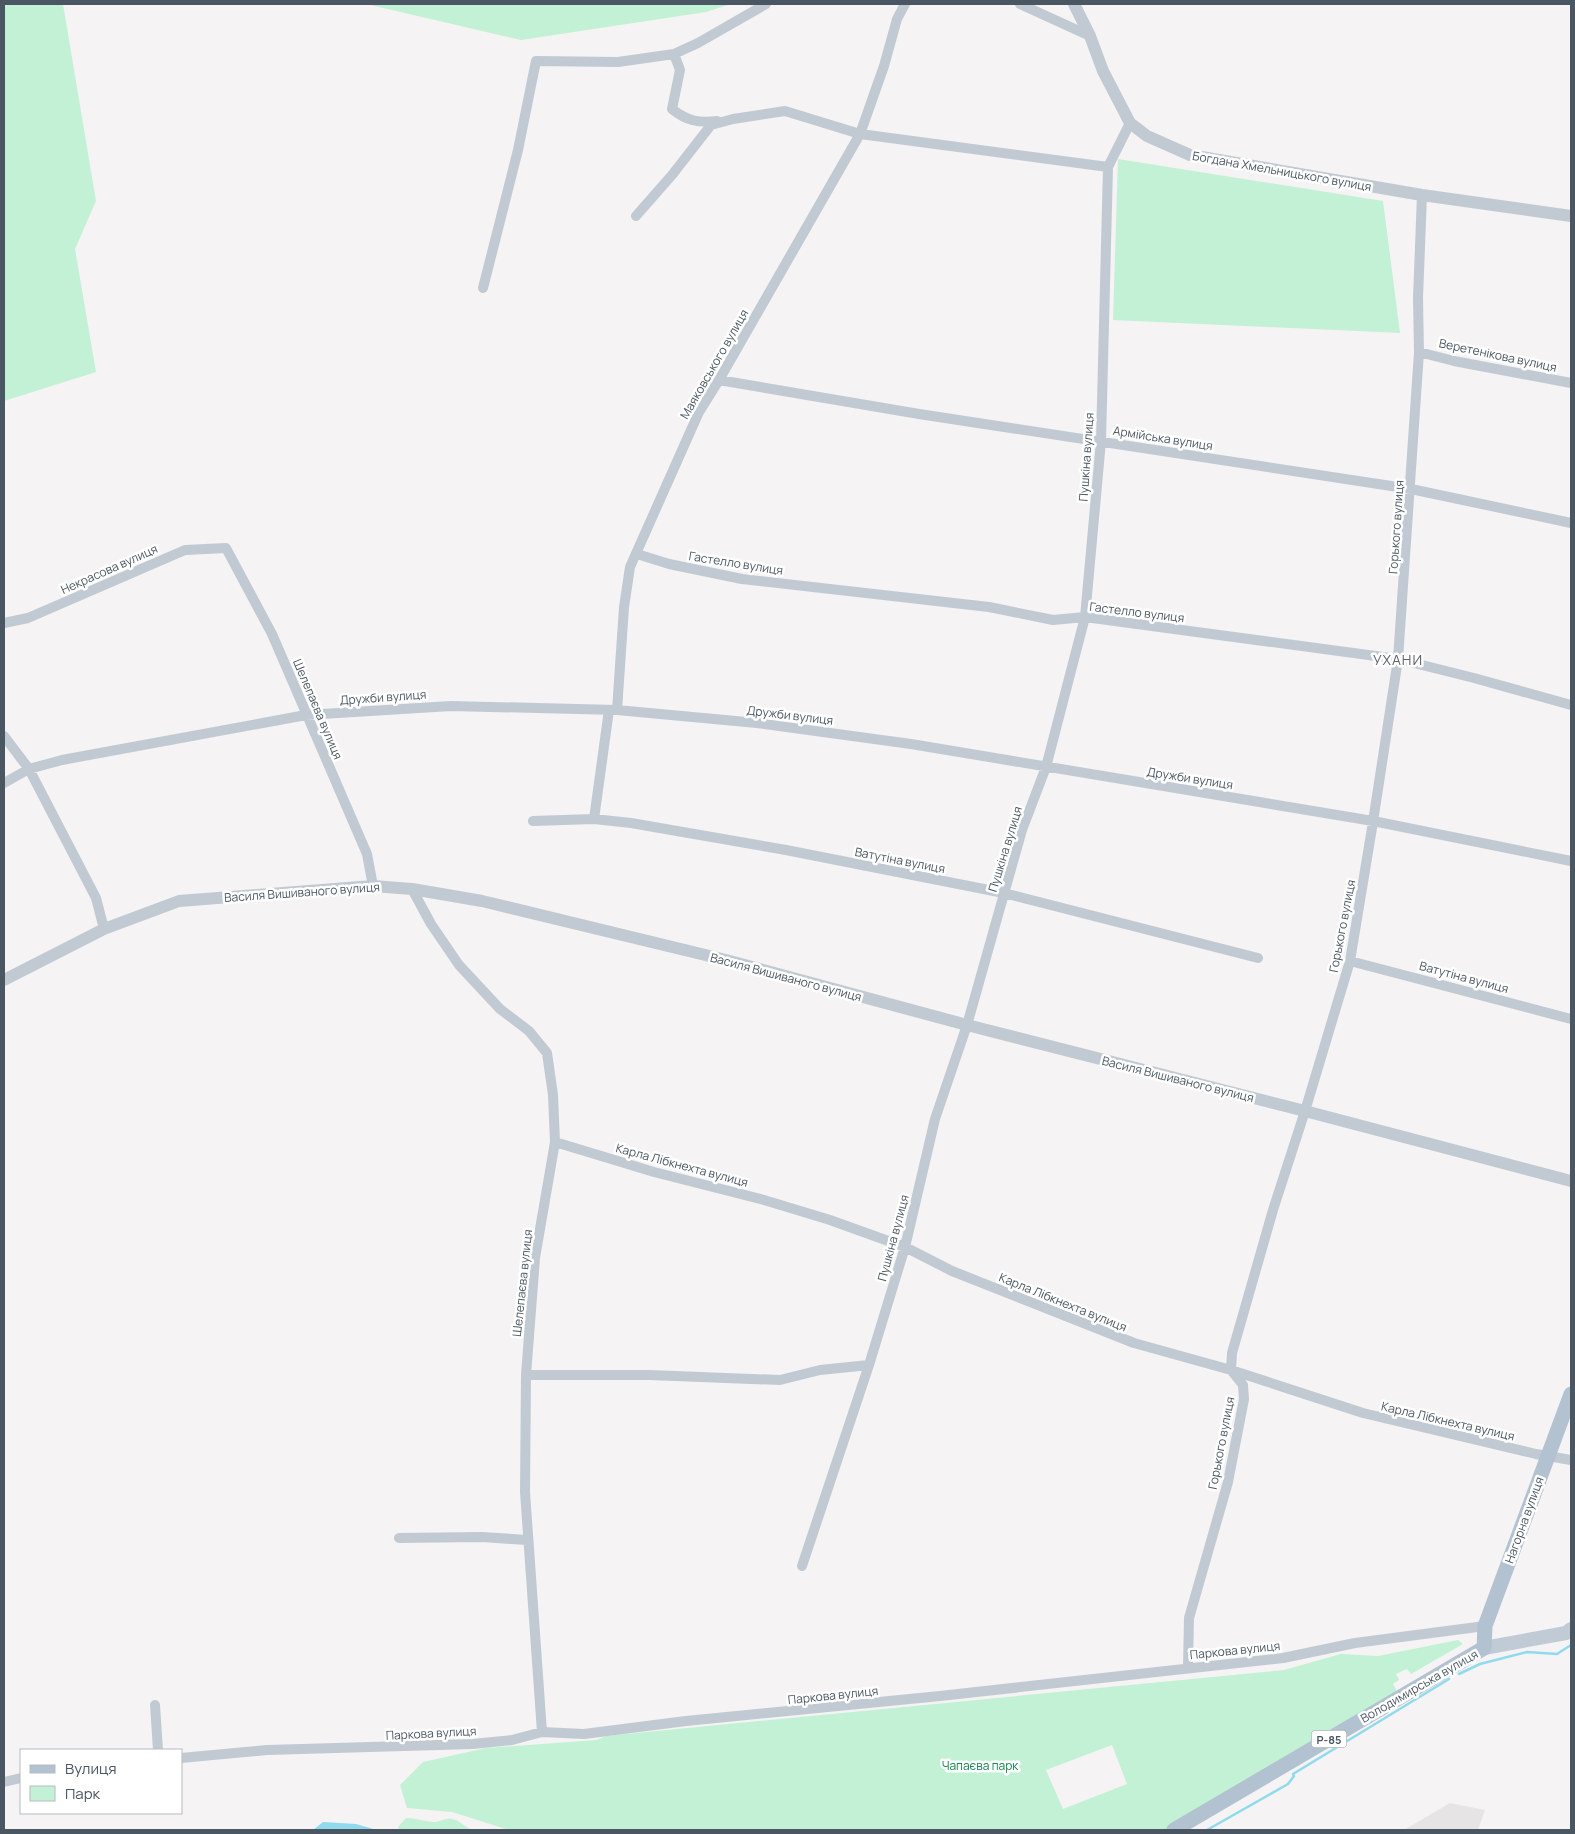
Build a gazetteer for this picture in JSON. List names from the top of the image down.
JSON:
{
  "streets": {
    "main road": ["Нагорна вулиця", "Володимирська вулиця", "Р-85"],
    "street": [
      "Богдана Хмельницького вулиця",
      "Веретенікова вулиця",
      "Маяковського вулиця",
      "Армійська вулиця",
      "Пушкіна вулиця",
      "Горького вулиця",
      "Гастелло вулиця",
      "Некрасова вулиця",
      "Дружби вулиця",
      "Шелепаєва вулиця",
      "Ватутіна вулиця",
      "Василя Вишиваного вулиця",
      "Карла Лібкнехта вулиця",
      "Паркова вулиця"
    ]
  },
  "crossings": [
    ["Богдана Хмельницького вулиця", "Пушкіна вулиця"],
    ["Богдана Хмельницького вулиця", "Горького вулиця"],
    ["Веретенікова вулиця", "Горького вулиця"],
    ["Маяковського вулиця", "Армійська вулиця"],
    ["Маяковського вулиця", "Гастелло вулиця"],
    ["Маяковського вулиця", "Дружби вулиця"],
    ["Маяковського вулиця", "Ватутіна вулиця"],
    ["Армійська вулиця", "Пушкіна вулиця"],
    ["Армійська вулиця", "Горького вулиця"],
    ["Пушкіна вулиця", "Гастелло вулиця"],
    ["Пушкіна вулиця", "Дружби вулиця"],
    ["Пушкіна вулиця", "Ватутіна вулиця"],
    ["Пушкіна вулиця", "Василя Вишиваного вулиця"],
    ["Пушкіна вулиця", "Карла Лібкнехта вулиця"],
    ["Горького вулиця", "Гастелло вулиця"],
    ["Горького вулиця", "Дружби вулиця"],
    ["Горького вулиця", "Ватутіна вулиця"],
    ["Горького вулиця", "Василя Вишиваного вулиця"],
    ["Горького вулиця", "Карла Лібкнехта вулиця"],
    ["Горького вулиця", "Паркова вулиця"],
    ["Некрасова вулиця", "Шелепаєва вулиця"],
    ["Дружби вулиця", "Шелепаєва вулиця"],
    ["Шелепаєва вулиця", "Василя Вишиваного вулиця"],
    ["Шелепаєва вулиця", "Карла Лібкнехта вулиця"],
    ["Шелепаєва вулиця", "Паркова вулиця"],
    ["Карла Лібкнехта вулиця", "Нагорна вулиця"],
    ["Нагорна вулиця", "Паркова вулиця"],
    ["Нагорна вулиця", "Володимирська вулиця"]
  ],
  "districts": ["УХАНИ"],
  "parks": ["Чапаєва парк"],
  "legend": ["Вулиця", "Парк"]
}
